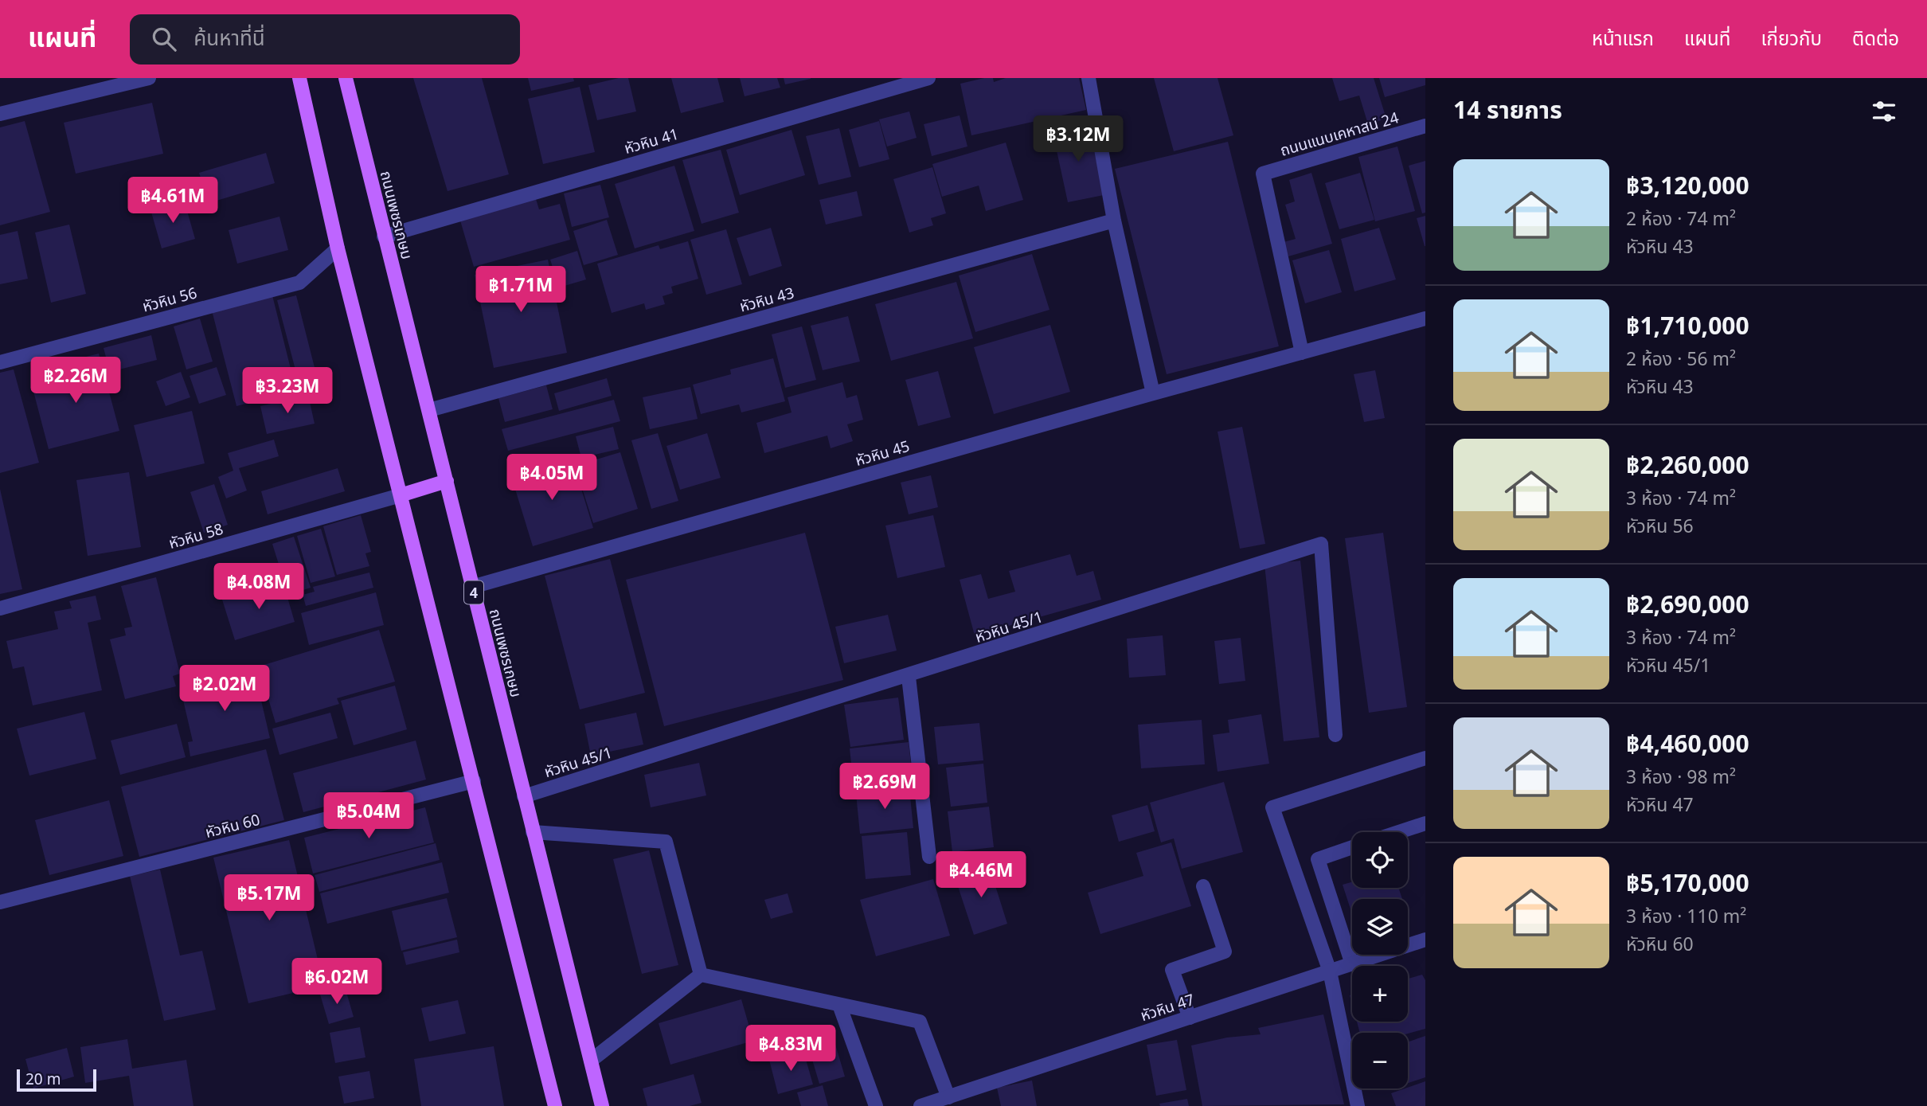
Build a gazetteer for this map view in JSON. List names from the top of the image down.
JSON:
{
  "streets": {
    "main road": ["ถนนเพชรเกษม", "4"],
    "street": [
      "ถนนแนบเคหาสน์ 24",
      "หัวหิน 41",
      "หัวหิน 56",
      "หัวหิน 43",
      "หัวหิน 45",
      "หัวหิน 58",
      "หัวหิน 45/1",
      "หัวหิน 60",
      "หัวหิน 47"
    ]
  },
  "crossings": [
    ["ถนนแนบเคหาสน์ 24", "หัวหิน 45"],
    ["หัวหิน 41", "ถนนเพชรเกษม"],
    ["ถนนเพชรเกษม", "หัวหิน 43"],
    ["ถนนเพชรเกษม", "หัวหิน 45"],
    ["ถนนเพชรเกษม", "หัวหิน 45/1"]
  ],
  "scale_bar": "20 m",
  "page": {
    "header": "แผนที่",
    "search": "ค้นหาที่นี่",
    "nav": [
      "หน้าแรก",
      "แผนที่",
      "เกี่ยวกับ",
      "ติดต่อ"
    ],
    "heading": "14 รายการ",
    "price": [
      "฿3.12M",
      "฿4.61M",
      "฿1.71M",
      "฿2.26M",
      "฿3.23M",
      "฿4.05M",
      "฿4.08M",
      "฿2.02M",
      "฿2.69M",
      "฿5.04M",
      "฿4.46M",
      "฿5.17M",
      "฿6.02M",
      "฿4.83M"
    ],
    "list": [
      {
        "name": "฿3,120,000",
        "note": "2 ห้อง · 74 m² · หัวหิน 43"
      },
      {
        "name": "฿1,710,000",
        "note": "2 ห้อง · 56 m² · หัวหิน 43"
      },
      {
        "name": "฿2,260,000",
        "note": "3 ห้อง · 74 m² · หัวหิน 56"
      },
      {
        "name": "฿2,690,000",
        "note": "3 ห้อง · 74 m² · หัวหิน 45/1"
      },
      {
        "name": "฿4,460,000",
        "note": "3 ห้อง · 98 m² · หัวหิน 47"
      },
      {
        "name": "฿5,170,000",
        "note": "3 ห้อง · 110 m² · หัวหิน 60"
      }
    ],
    "map_buttons": ["+", "−"],
    "scale": "20 m"
  }
}
